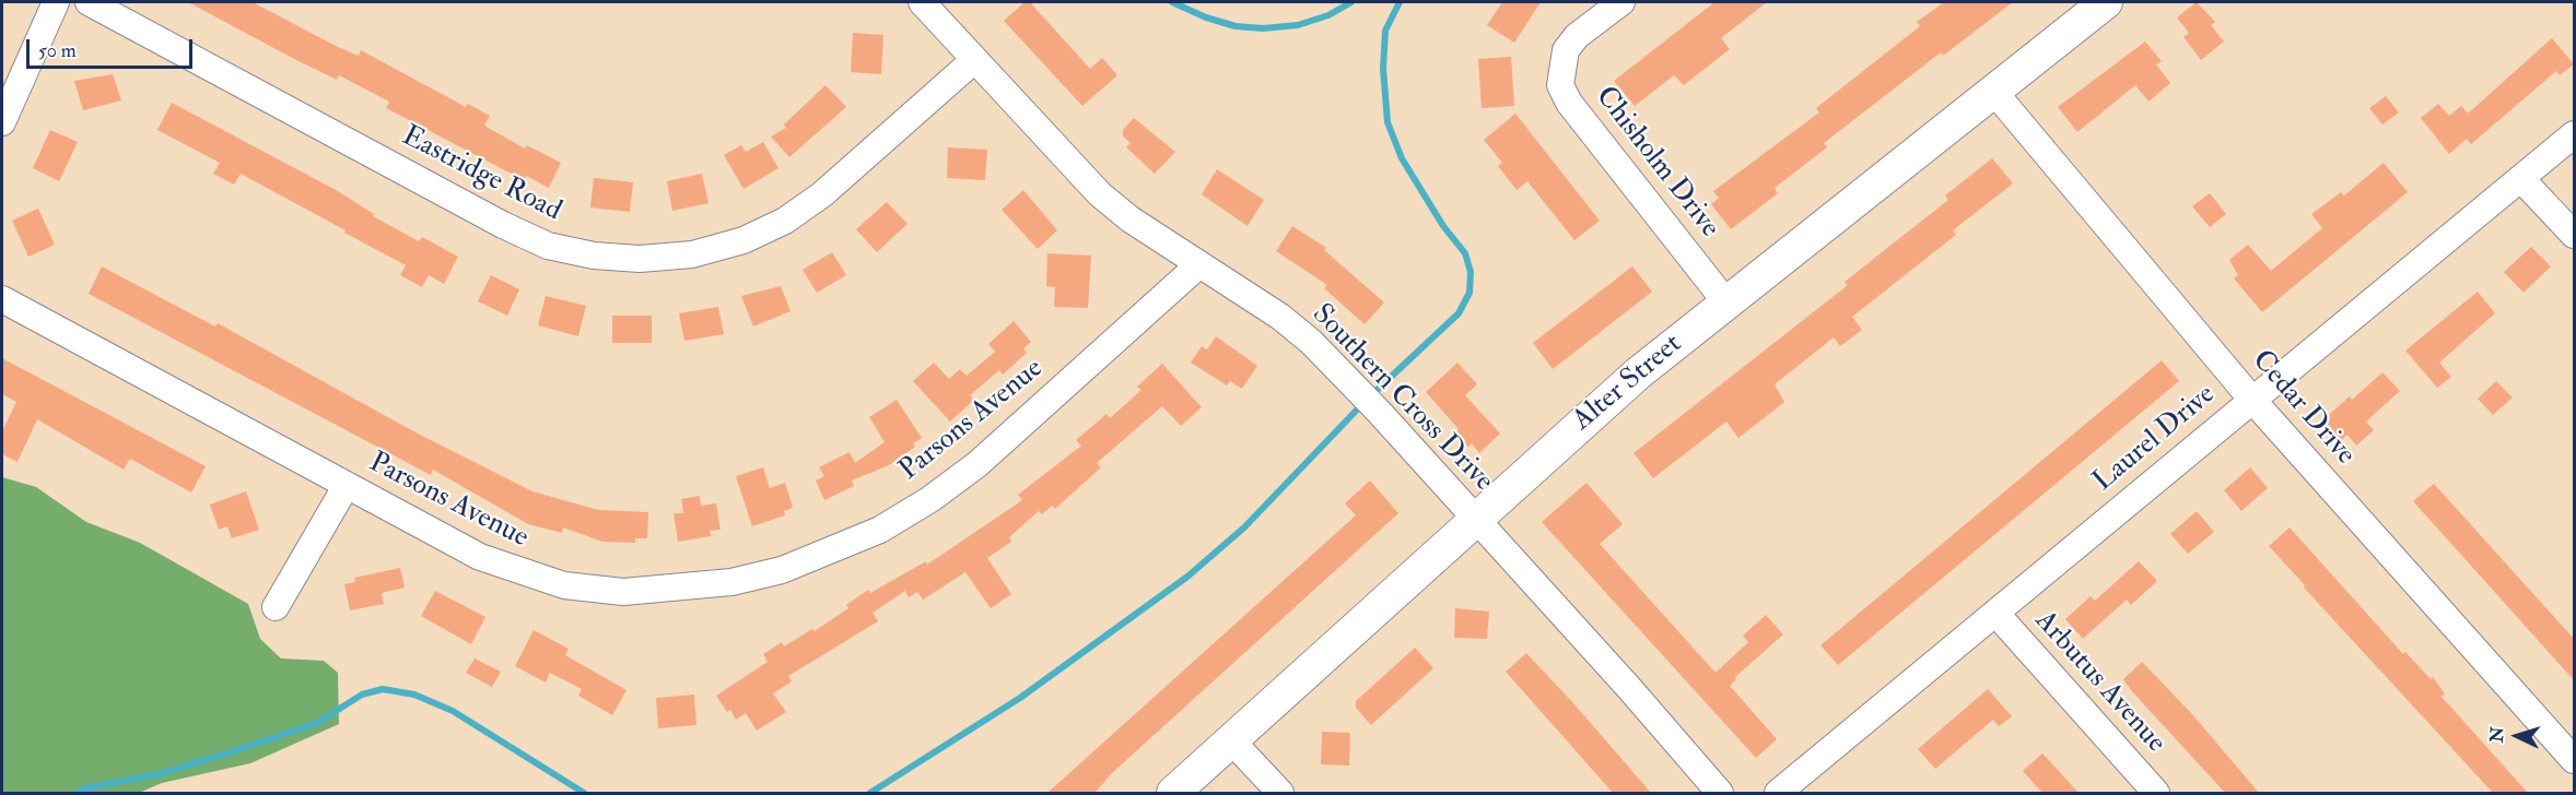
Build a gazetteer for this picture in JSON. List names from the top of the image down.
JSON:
{
  "streets": {
    "street": [
      "Chisholm Drive",
      "Eastridge Road",
      "Alter Street",
      "Southern Cross Drive",
      "Cedar Drive",
      "Parsons Avenue",
      "Laurel Drive",
      "Arbutus Avenue"
    ]
  },
  "crossings": [
    ["Chisholm Drive", "Alter Street"],
    ["Eastridge Road", "Southern Cross Drive"],
    ["Alter Street", "Southern Cross Drive"],
    ["Alter Street", "Cedar Drive"],
    ["Southern Cross Drive", "Parsons Avenue"],
    ["Cedar Drive", "Laurel Drive"],
    ["Laurel Drive", "Arbutus Avenue"]
  ],
  "scale_bar": "50 m",
  "north": "left"
}
